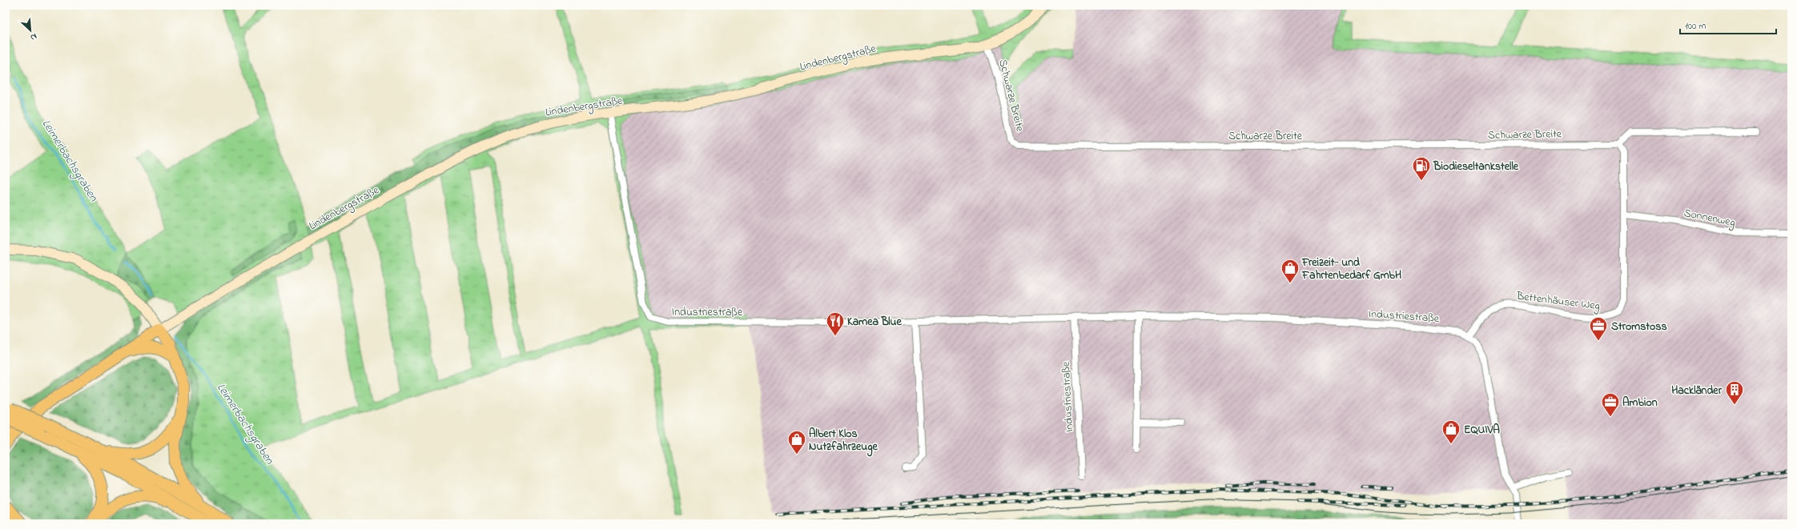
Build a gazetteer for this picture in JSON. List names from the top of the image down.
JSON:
{
  "streets": {
    "main road": ["Lindenbergstraße"],
    "street": [
      "Schwarze Breite",
      "Sonnenweg",
      "Bettenhäuser Weg",
      "Industriestraße"
    ]
  },
  "crossings": [
    ["Lindenbergstraße", "Schwarze Breite"],
    ["Lindenbergstraße", "Industriestraße"],
    ["Sonnenweg", "Bettenhäuser Weg"],
    ["Bettenhäuser Weg", "Industriestraße"]
  ],
  "water": ["Leimerbachsgraben"],
  "places": {
    "fuel station": ["Biodieseltankstelle"],
    "shop": ["Freizeit- und Fahrtenbedarf GmbH", "EQUIVA", "Albert Klos Nutzfahrzeuge"],
    "restaurant": ["Kamea Blue"],
    "office": ["Stromstoss", "Ambion"],
    "building": ["Hackländer"]
  },
  "scale_bar": "100 m",
  "north": "bottom right"
}
